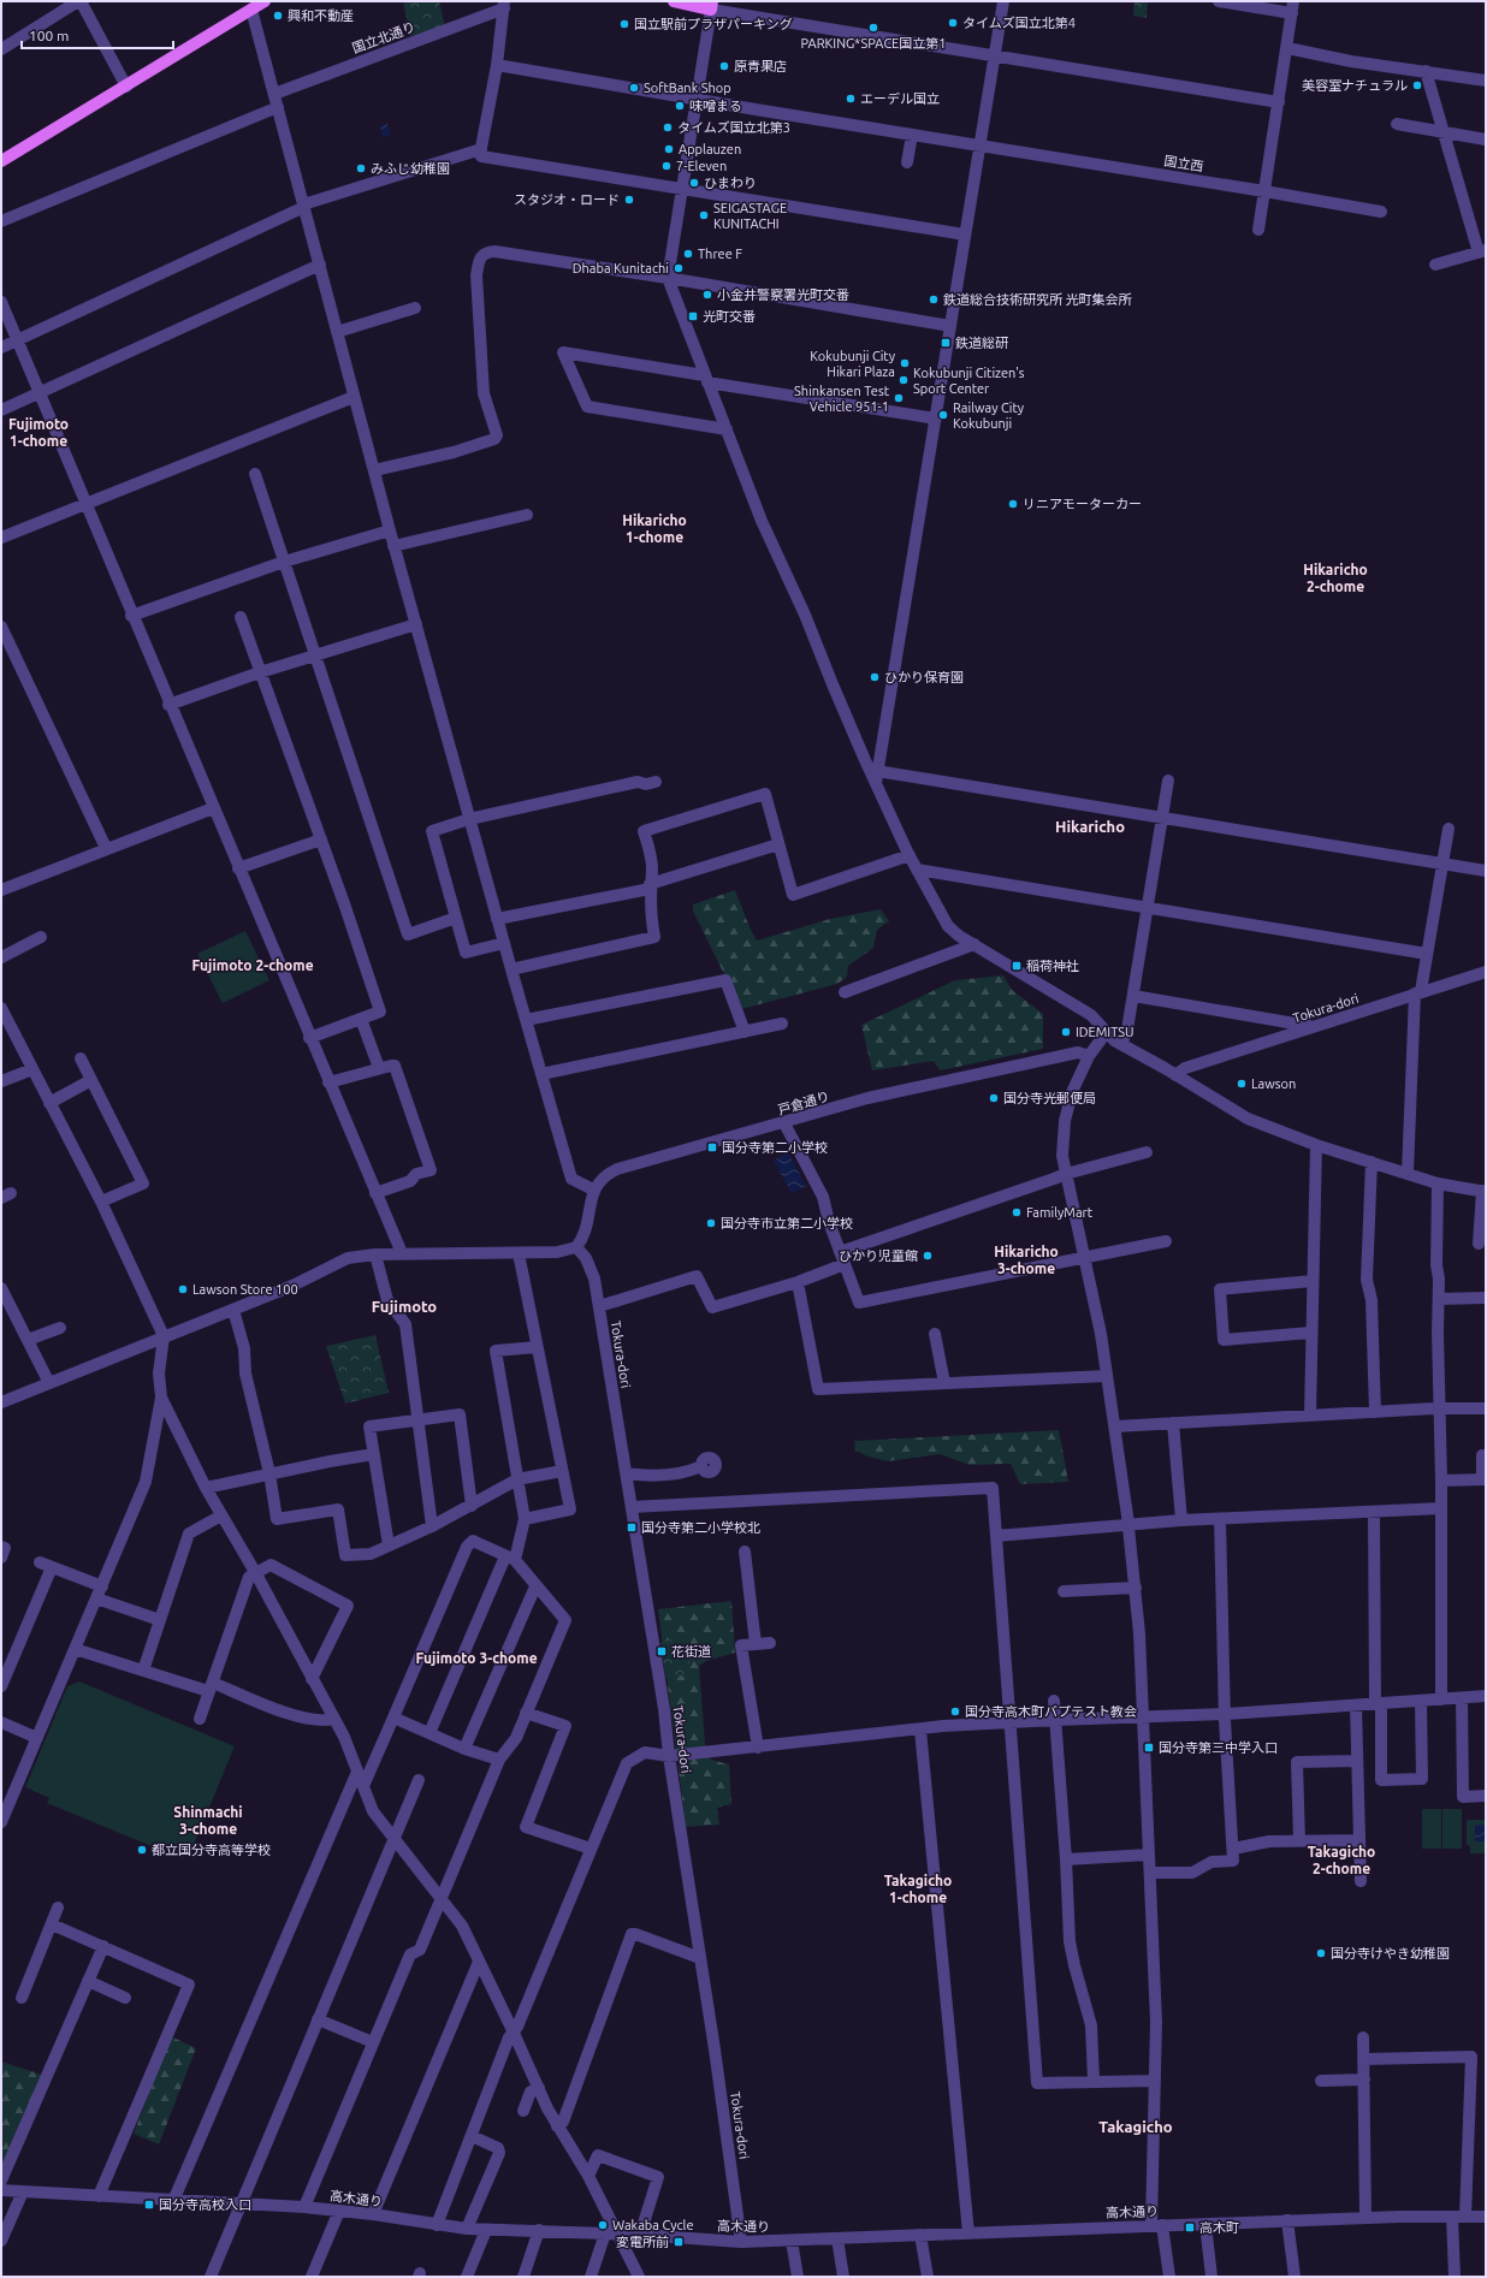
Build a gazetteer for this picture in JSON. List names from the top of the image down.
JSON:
{
  "streets": {
    "street": [
      "国立北通り",
      "国立西",
      "Tokura-dori",
      "戸倉通り",
      "高木通り"
    ]
  },
  "crossings": [
    ["Tokura-dori", "高木通り"]
  ],
  "districts": [
    "Fujimoto 1-chome",
    "Hikaricho 1-chome",
    "Hikaricho 2-chome",
    "Hikaricho",
    "Fujimoto 2-chome",
    "Hikaricho 3-chome",
    "Fujimoto",
    "Fujimoto 3-chome",
    "Shinmachi 3-chome",
    "Takagicho 2-chome",
    "Takagicho 1-chome",
    "Takagicho"
  ],
  "places": {
    "other": [
      "興和不動産",
      "タイムズ国立北第4",
      "国立駅前プラザパーキング",
      "PARKING*SPACE国立第1",
      "原青果店",
      "美容室ナチュラル",
      "SoftBank Shop",
      "エーデル国立",
      "味噌まる",
      "タイムズ国立北第3",
      "Applauzen",
      "7-Eleven",
      "みふじ幼稚園",
      "ひまわり",
      "スタジオ・ロード",
      "SEIGASTAGE KUNITACHI",
      "Three F",
      "Dhaba Kunitachi",
      "小金井警察署光町交番",
      "鉄道総合技術研究所 光町集会所",
      "Kokubunji City Hikari Plaza",
      "Kokubunji Citizen's Sport Center",
      "Shinkansen Test Vehicle 951-1",
      "Railway City Kokubunji",
      "リニアモーターカー",
      "ひかり保育園",
      "IDEMITSU",
      "Lawson",
      "国分寺光郵便局",
      "FamilyMart",
      "国分寺市立第二小学校",
      "ひかり児童館",
      "Lawson Store 100",
      "国分寺高木町バプテスト教会",
      "都立国分寺高等学校",
      "国分寺けやき幼稚園",
      "Wakaba Cycle"
    ],
    "transit": [
      "光町交番",
      "鉄道総研",
      "稲荷神社",
      "国分寺第二小学校",
      "国分寺第二小学校北",
      "花街道",
      "国分寺第三中学入口",
      "国分寺高校入口",
      "高木町",
      "変電所前"
    ]
  },
  "scale_bar": "100 m"
}
